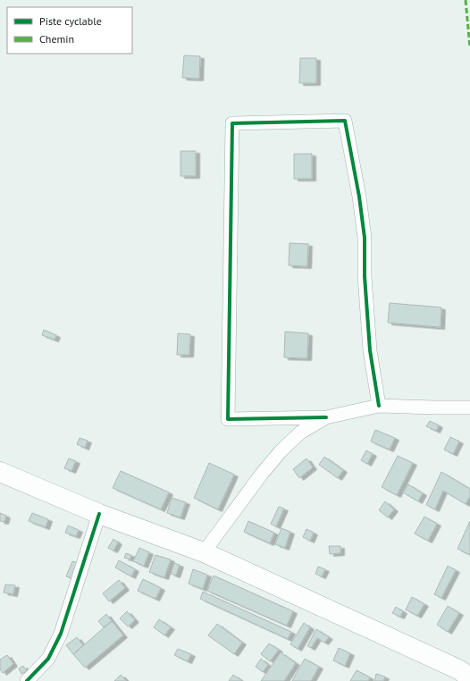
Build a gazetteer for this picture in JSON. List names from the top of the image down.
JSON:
{
  "legend": ["Piste cyclable", "Chemin"]
}
